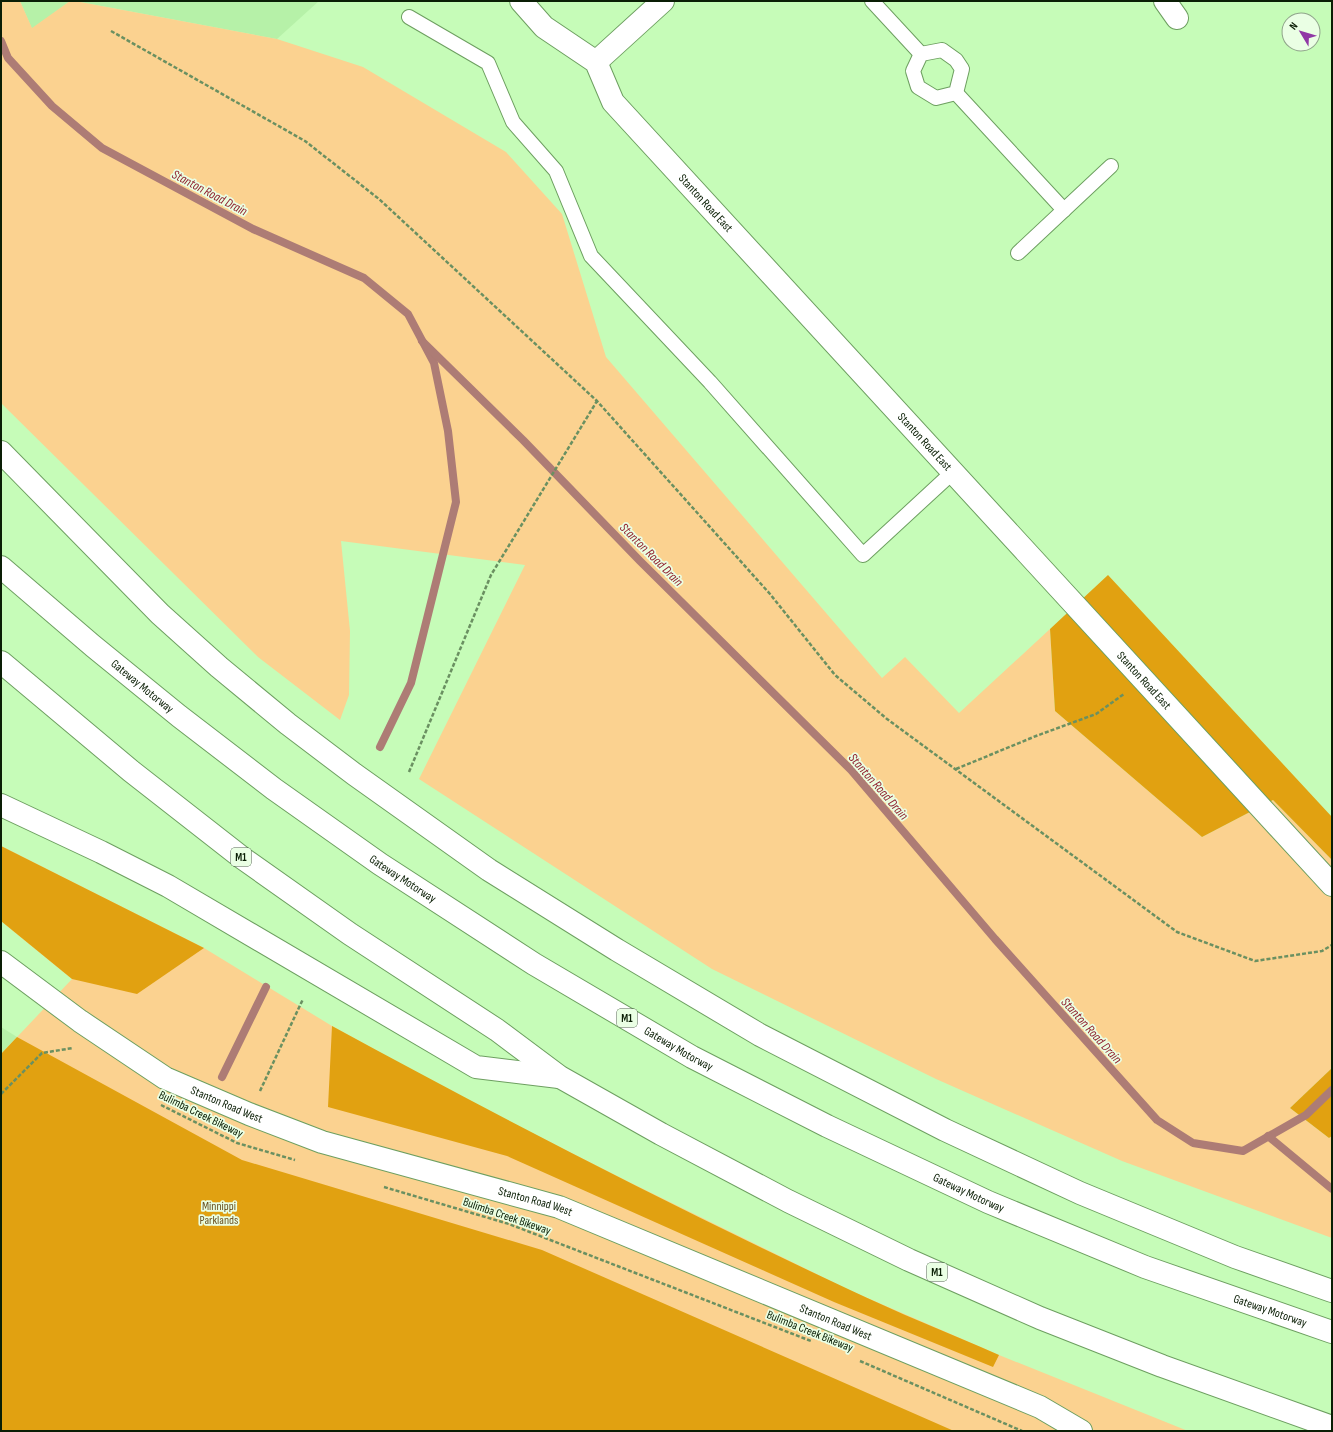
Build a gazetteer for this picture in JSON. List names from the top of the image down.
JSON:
{
  "streets": {
    "main road": [
      "Stanton Road East",
      "Gateway Motorway",
      "M1",
      "Stanton Road West"
    ],
    "path": ["Bulimba Creek Bikeway"]
  },
  "water": ["Stanton Road Drain"],
  "parks": ["Minnippi Parklands"],
  "north": "top left"
}
